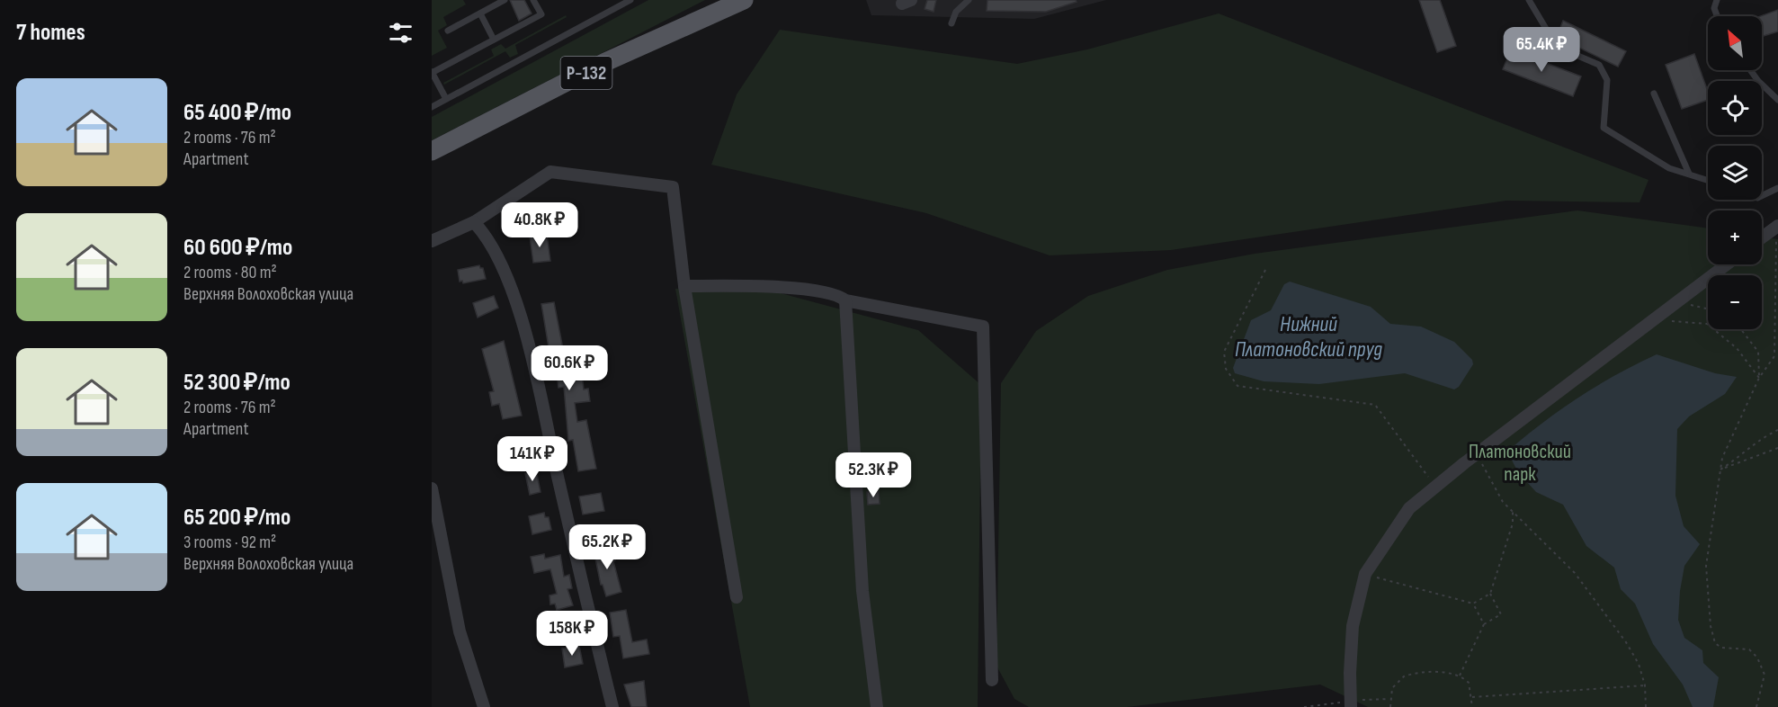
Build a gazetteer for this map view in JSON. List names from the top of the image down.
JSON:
{
  "streets": {
    "main road": ["Р-132"]
  },
  "water": ["Нижний Платоновский пруд"],
  "parks": ["Платоновский парк"],
  "north": "top left",
  "page": {
    "heading": "7 homes",
    "map_buttons": ["+", "−"],
    "price": [
      "65.4K ₽",
      "40.8K ₽",
      "60.6K ₽",
      "141K ₽",
      "52.3K ₽",
      "65.2K ₽",
      "158K ₽"
    ],
    "list": [
      {
        "name": "65 400 ₽/mo",
        "note": "2 rooms · 76 m² · Apartment"
      },
      {
        "name": "60 600 ₽/mo",
        "note": "2 rooms · 80 m² · Верхняя Волоховская улица"
      },
      {
        "name": "52 300 ₽/mo",
        "note": "2 rooms · 76 m² · Apartment"
      },
      {
        "name": "65 200 ₽/mo",
        "note": "3 rooms · 92 m² · Верхняя Волоховская улица"
      }
    ]
  }
}
